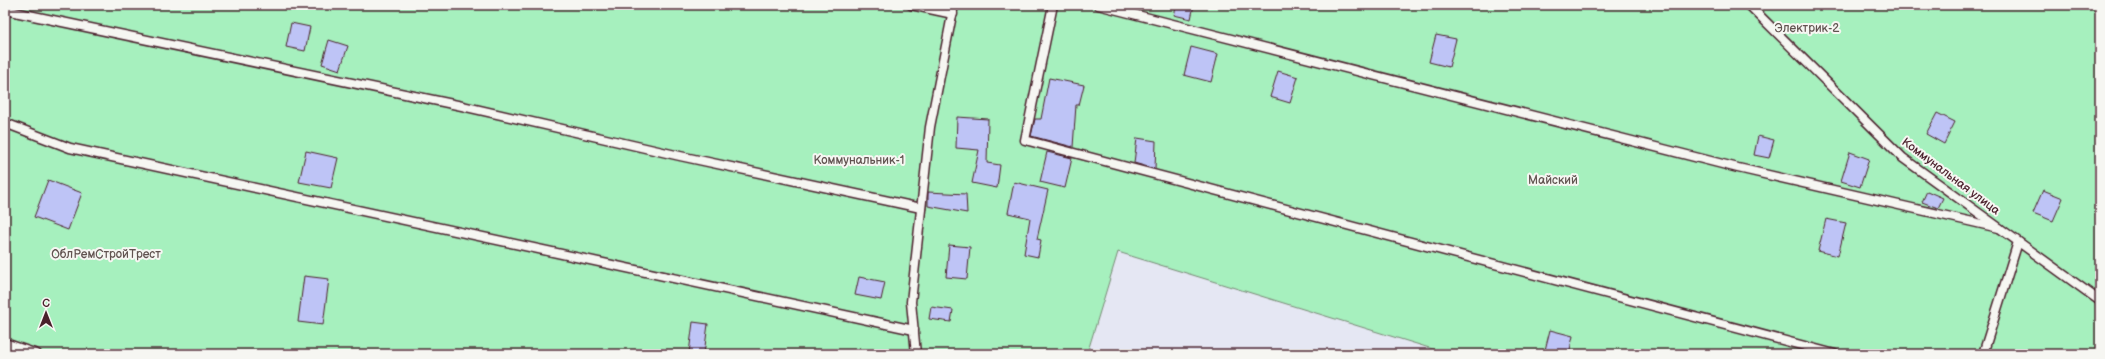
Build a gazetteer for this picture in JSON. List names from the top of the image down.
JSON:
{
  "streets": {
    "lane": ["Коммунальная улица"]
  },
  "parks": [
    "Электрик-2",
    "Коммунальник-1",
    "Майский",
    "ОблРемСтройТрест"
  ],
  "north": "top"
}
